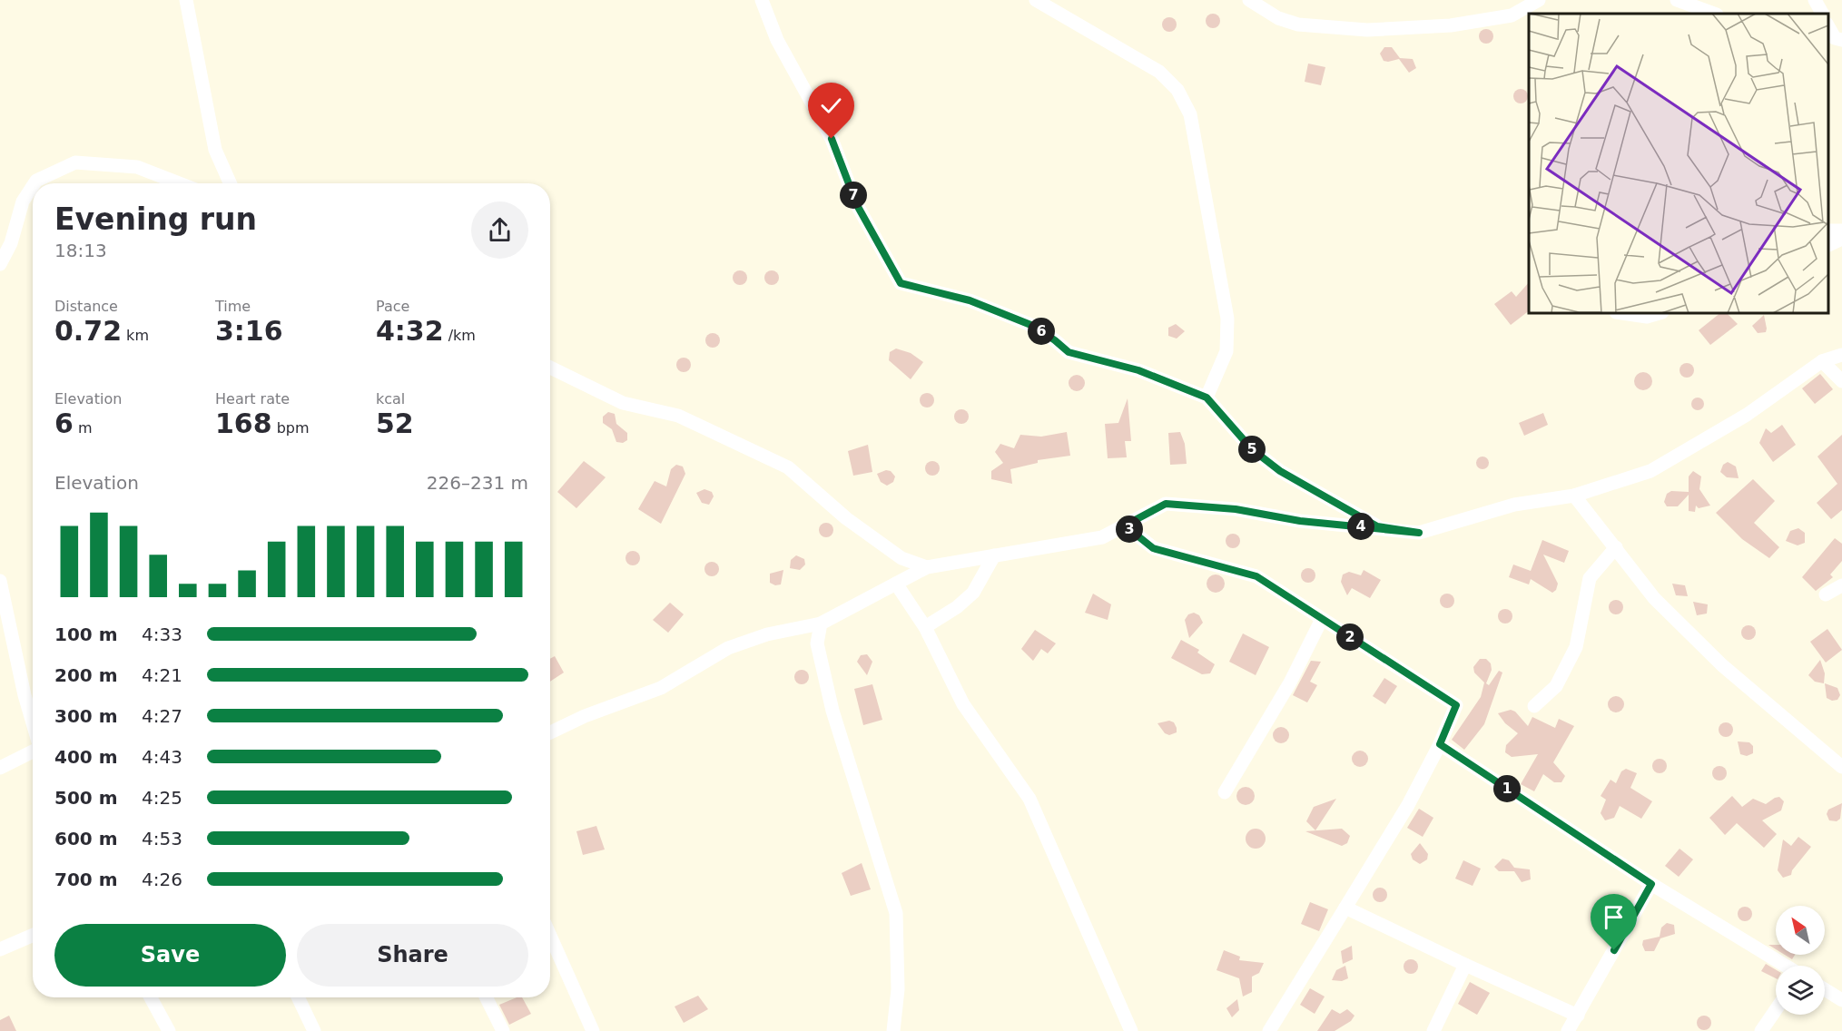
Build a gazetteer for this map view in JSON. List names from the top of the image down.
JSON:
{
  "north": "top left",
  "page": {
    "pins": [
      "7",
      "6",
      "5",
      "4",
      "3",
      "2",
      "1"
    ],
    "heading": ["Evening run", "18:13"],
    "stats": [
      ["Distance", "0.72 km"],
      ["Time", "3:16"],
      ["Pace", "4:32 /km"],
      ["Elevation", "6 m"],
      ["Heart rate", "168 bpm"],
      ["kcal", "52"]
    ],
    "chart": ["Elevation", "226–231 m"],
    "list": [
      {
        "name": "100 m",
        "note": "4:33"
      },
      {
        "name": "200 m",
        "note": "4:21"
      },
      {
        "name": "300 m",
        "note": "4:27"
      },
      {
        "name": "400 m",
        "note": "4:43"
      },
      {
        "name": "500 m",
        "note": "4:25"
      },
      {
        "name": "600 m",
        "note": "4:53"
      },
      {
        "name": "700 m",
        "note": "4:26"
      }
    ],
    "buttons": ["Save", "Share"]
  }
}
